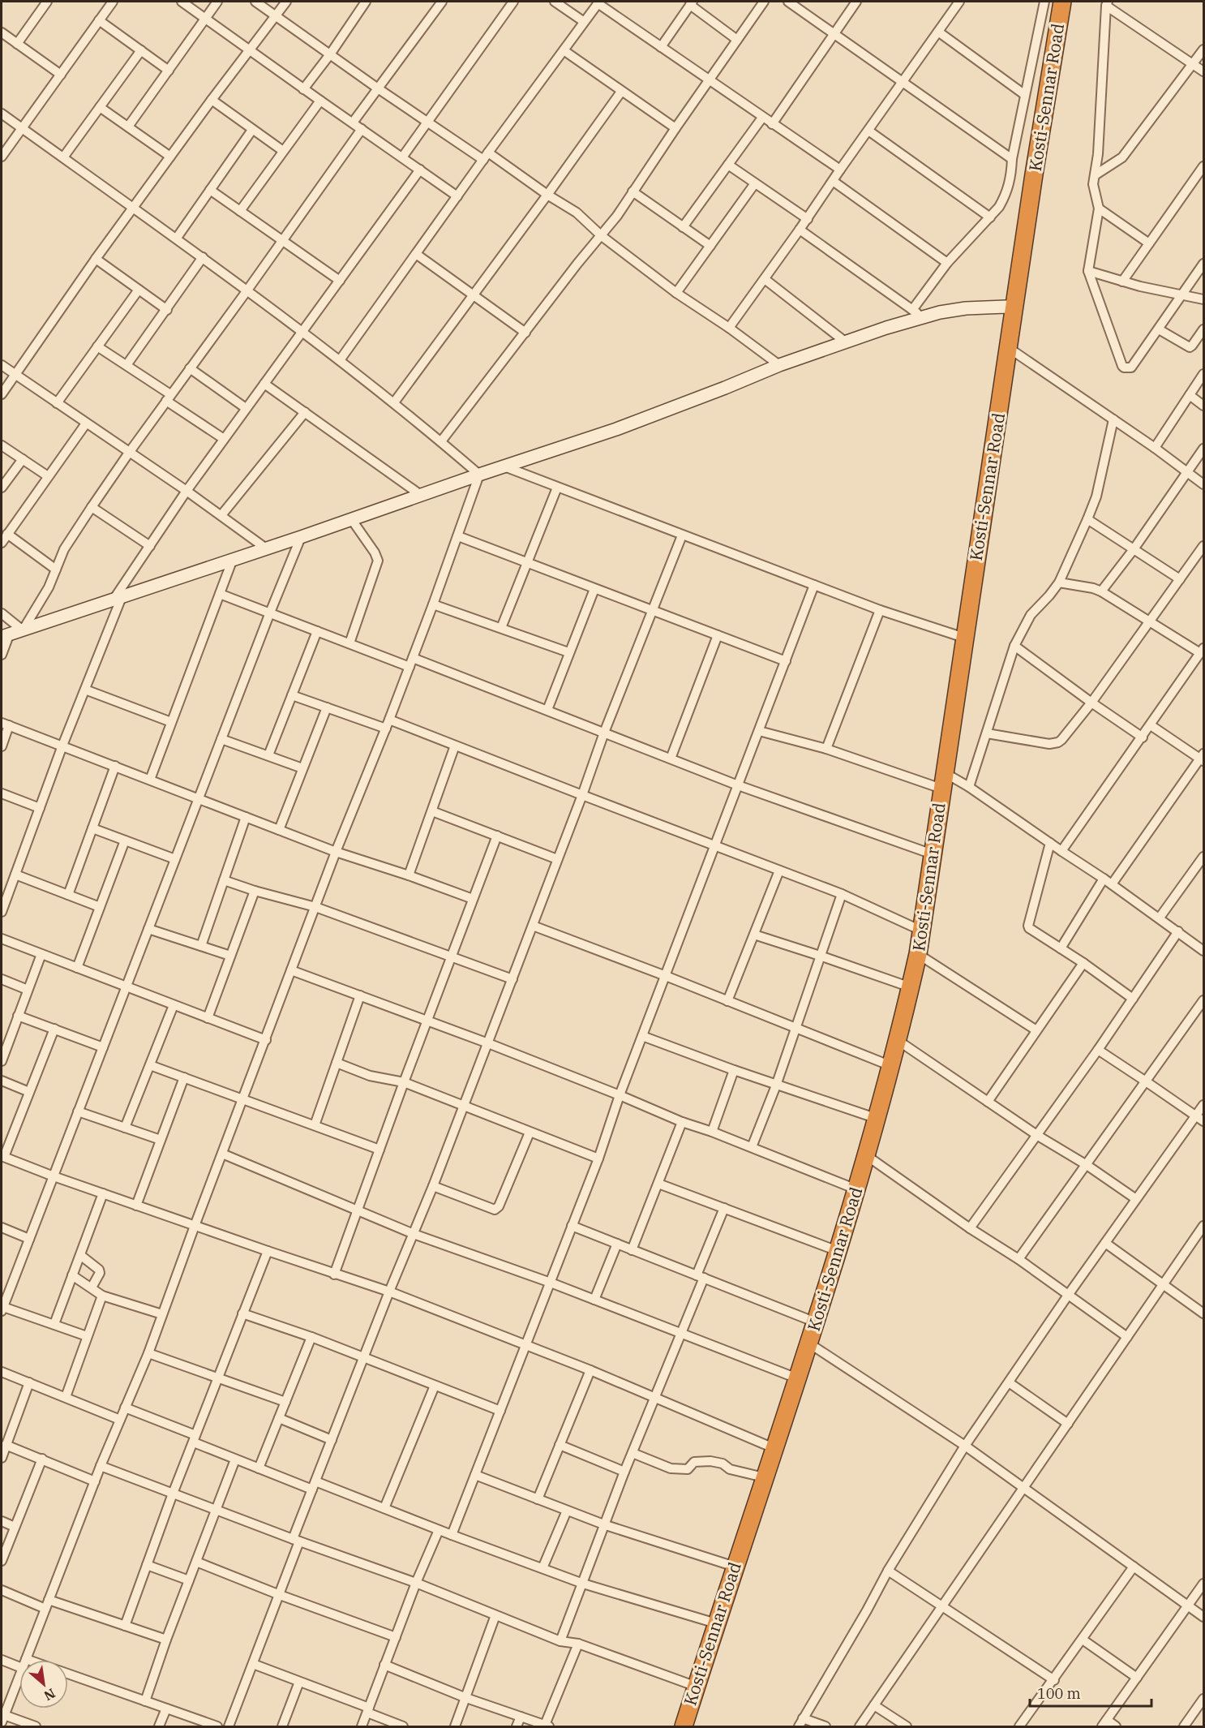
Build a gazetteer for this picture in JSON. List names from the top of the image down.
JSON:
{
  "streets": {
    "highway": ["Kosti-Sennar Road"]
  },
  "scale_bar": "100 m",
  "north": "bottom right"
}
